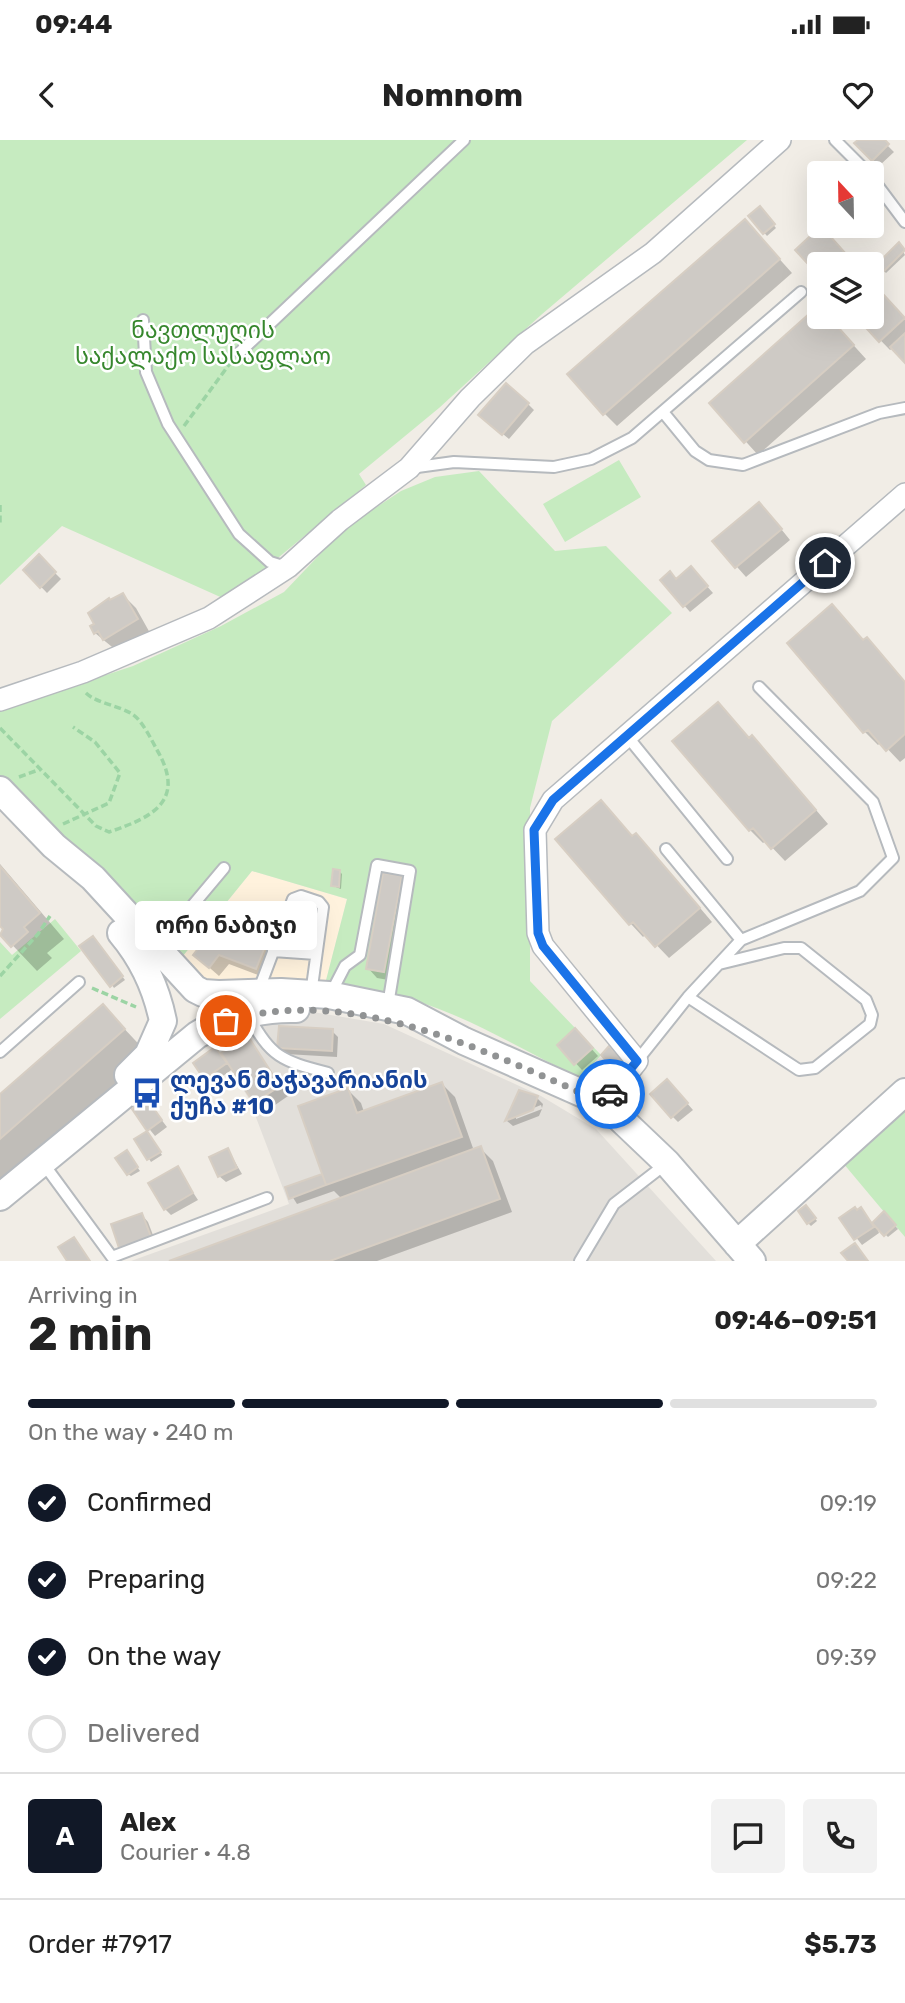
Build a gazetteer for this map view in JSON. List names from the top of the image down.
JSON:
{
  "parks": ["ნავთლუღის საქალაქო სასაფლაო"],
  "places": {
    "other": ["ორი ნაბიჯი"],
    "bus stop": ["ლევან მაჭავარიანის ქუჩა #10"]
  },
  "north": "top",
  "page": {
    "status": "09:44",
    "header": "Nomnom",
    "bubble": "ორი ნაბიჯი",
    "heading": ["2 min", "Arriving in", "09:46–09:51"],
    "panel": [
      "Alex",
      "Courier · 4.8",
      "Order #7917",
      "$5.73"
    ],
    "bar": "On the way · 240 m",
    "list": [
      ["Confirmed", "09:19"],
      ["Preparing", "09:22"],
      ["On the way", "09:39"],
      "Delivered"
    ],
    "round": "A"
  }
}
